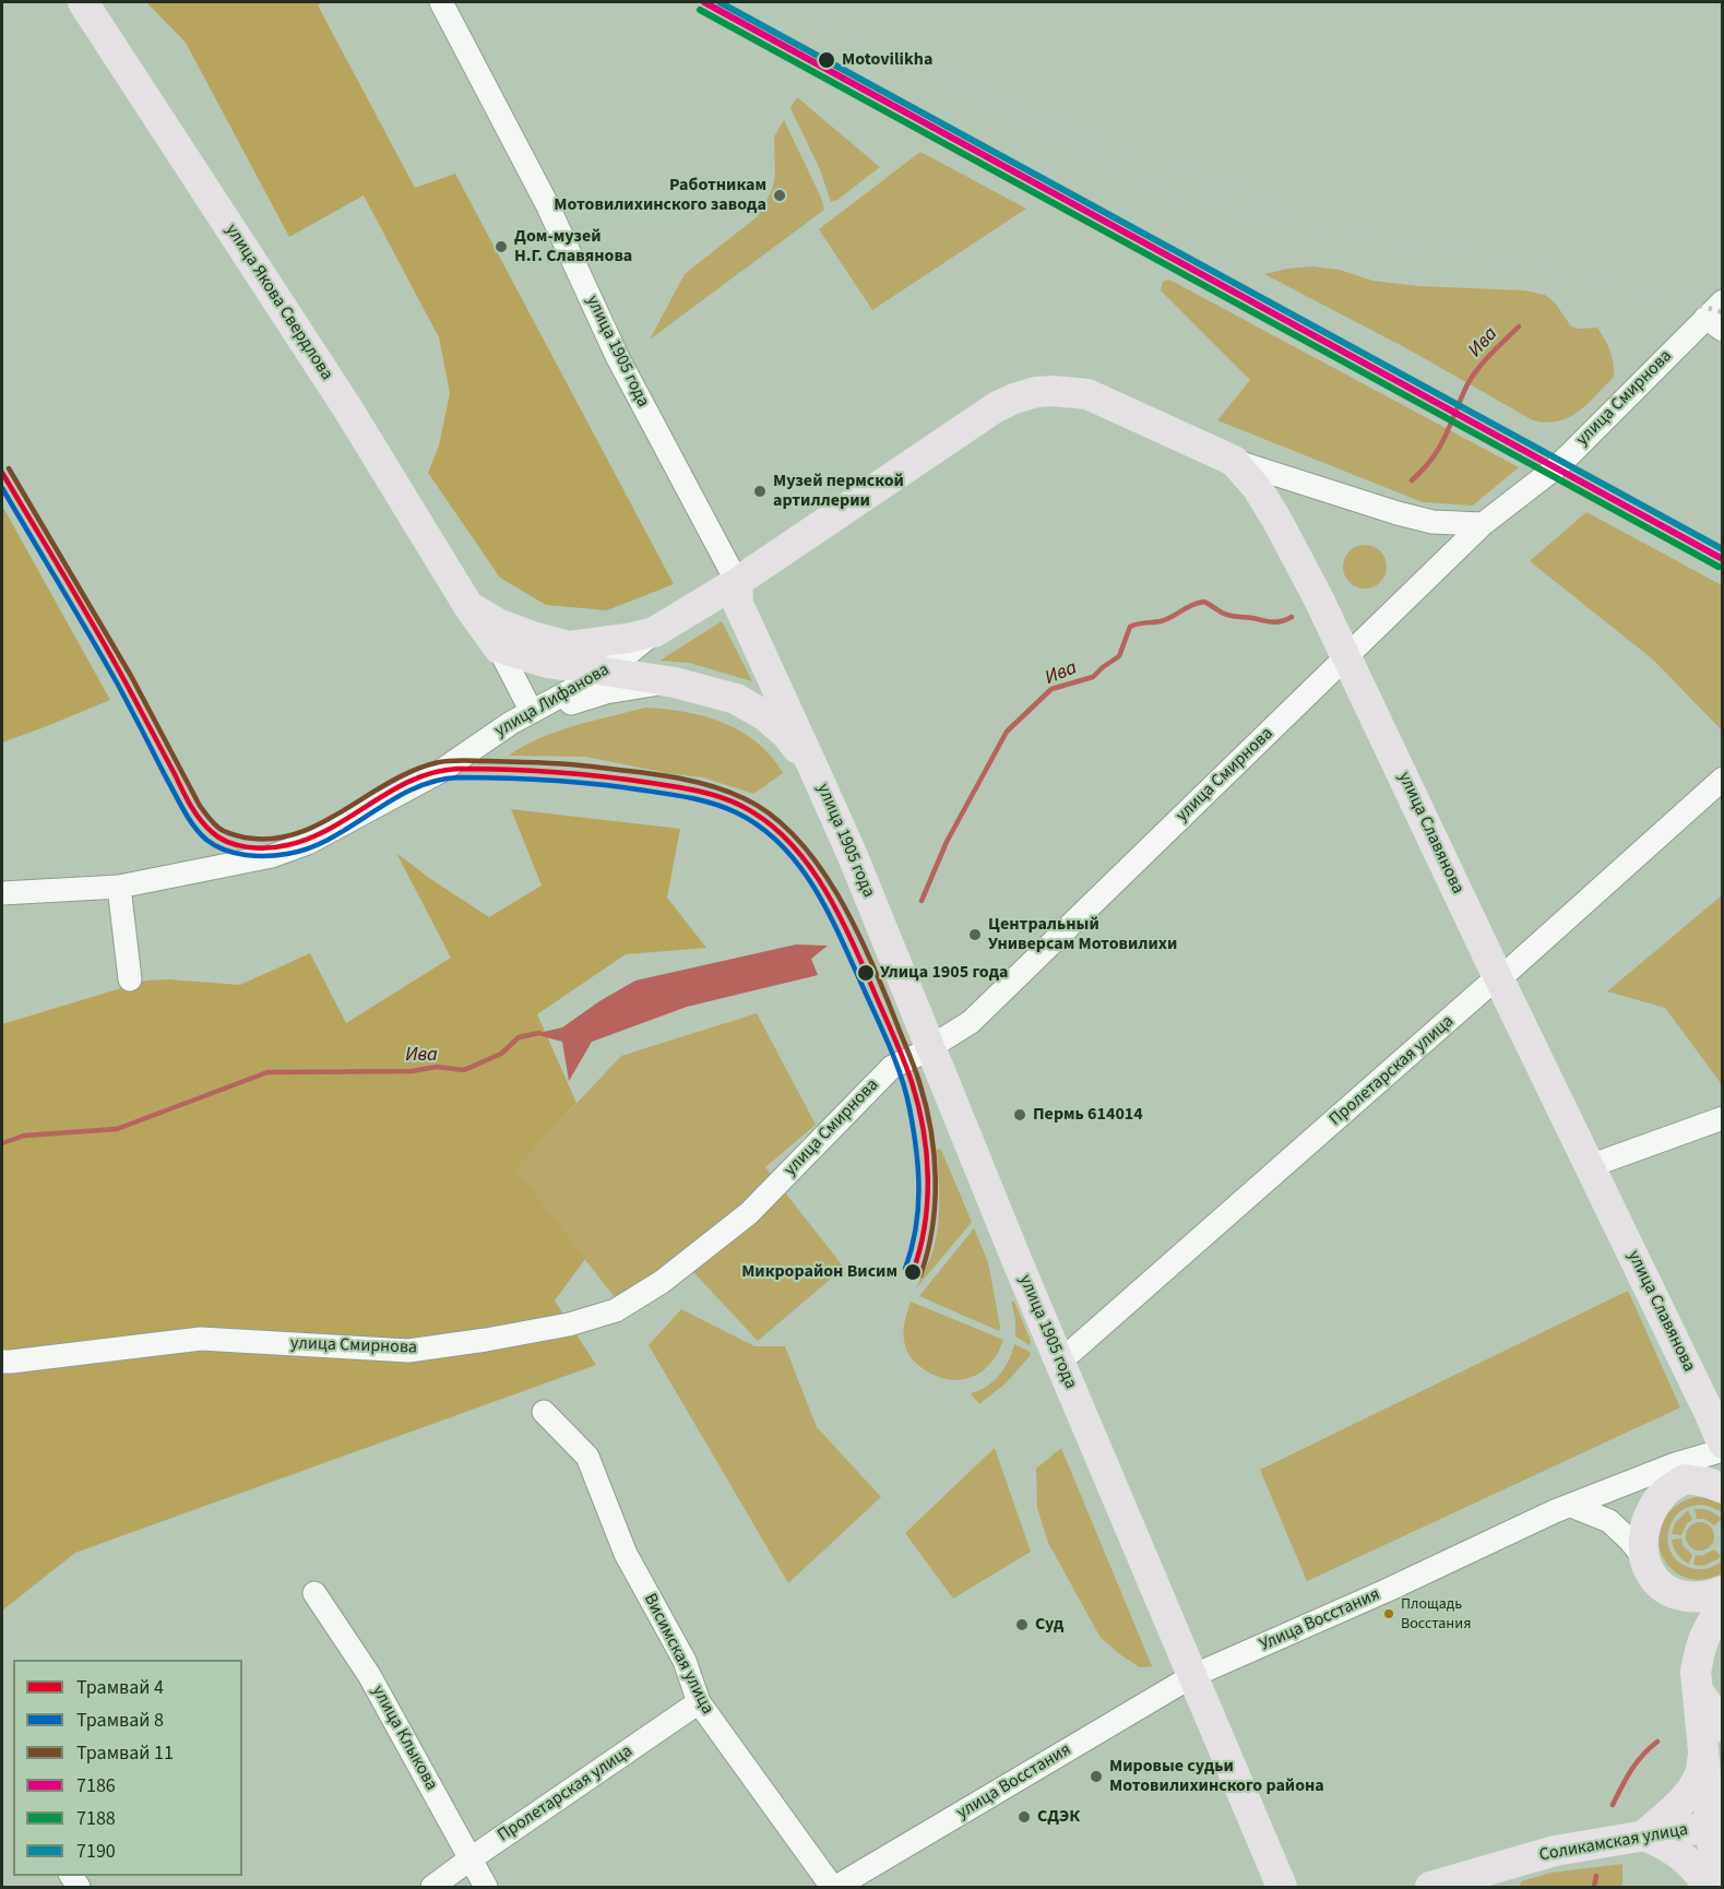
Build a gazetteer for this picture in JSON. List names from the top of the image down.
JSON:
{
  "streets": {
    "main road": [
      "улица Якова Свердлова",
      "улица 1905 года",
      "улица Славянова",
      "Соликамская улица"
    ],
    "street": [
      "улица Смирнова",
      "улица Лифанова",
      "Пролетарская улица",
      "Улица Восстания",
      "Висимская улица",
      "улица Клыкова",
      "улица Восстания"
    ]
  },
  "crossings": [
    ["улица Якова Свердлова", "улица 1905 года"],
    ["улица Якова Свердлова", "улица Лифанова"],
    ["улица Якова Свердлова", "улица Славянова"],
    ["улица 1905 года", "улица Смирнова"],
    ["улица 1905 года", "улица Лифанова"],
    ["улица 1905 года", "улица Славянова"],
    ["улица 1905 года", "Пролетарская улица"],
    ["улица 1905 года", "Улица Восстания"],
    ["улица 1905 года", "улица Восстания"],
    ["улица Смирнова", "улица Славянова"],
    ["улица Славянова", "Пролетарская улица"],
    ["Пролетарская улица", "Висимская улица"],
    ["Пролетарская улица", "улица Клыкова"],
    ["Улица Восстания", "улица Восстания"],
    ["Висимская улица", "улица Восстания"]
  ],
  "water": ["Ива"],
  "places": [
    "Motovilikha",
    "Работникам Мотовилихинского завода",
    "Дом-музей Н.Г. Славянова",
    "Музей пермской артиллерии",
    "Центральный Универсам Мотовилихи",
    "Улица 1905 года",
    "Пермь 614014",
    "Микрорайон Висим",
    "Площадь Восстания",
    "Суд",
    "Мировые судьи Мотовилихинского района",
    "СДЭК"
  ],
  "lines": [
    "transit line 7186",
    "transit line 7190",
    "transit line 7188",
    "tram line 11",
    "tram line 4",
    "tram line 8"
  ],
  "legend": [
    "Трамвай 4",
    "Трамвай 8",
    "Трамвай 11",
    "7186",
    "7188",
    "7190"
  ]
}
